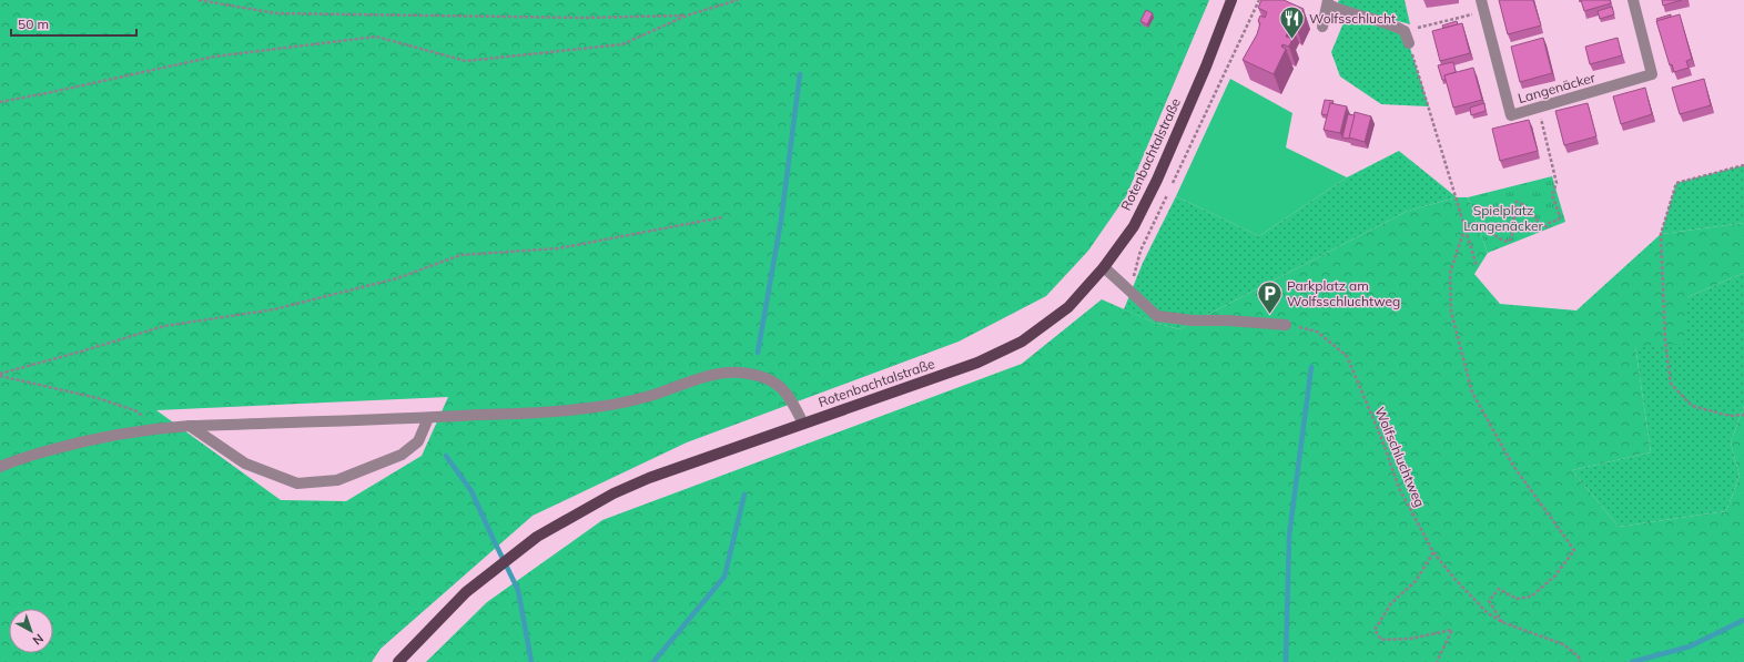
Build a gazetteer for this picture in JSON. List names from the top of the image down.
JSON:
{
  "streets": {
    "main road": ["Rotenbachtalstraße"],
    "street": ["Langenäcker"],
    "path": ["Wolfschluchtweg"]
  },
  "parks": ["Spielplatz Langenäcker"],
  "places": {
    "restaurant": ["Wolfsschlucht"],
    "parking": ["Parkplatz am Wolfsschluchtweg"]
  },
  "scale_bar": "50 m",
  "north": "bottom right"
}
